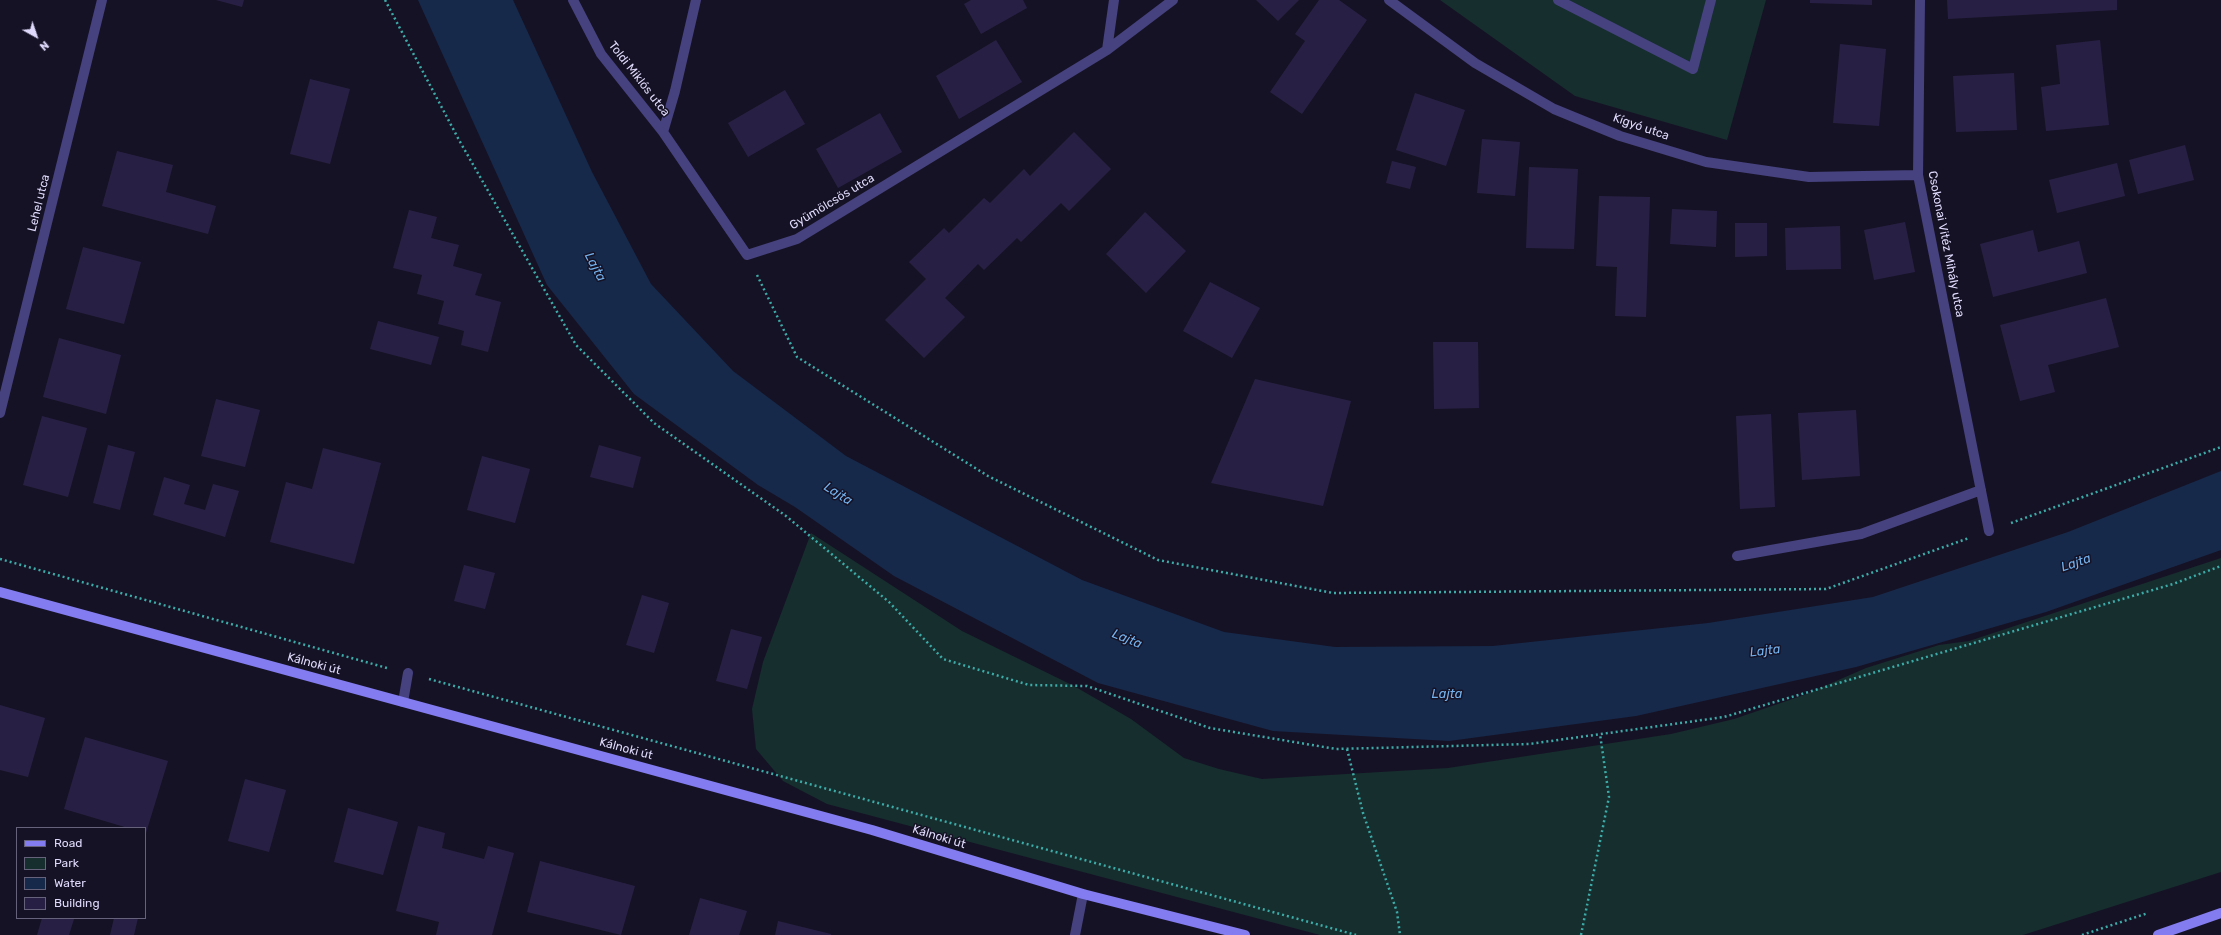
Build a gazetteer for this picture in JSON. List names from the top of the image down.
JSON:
{
  "streets": {
    "street": [
      "Toldi Miklós utca",
      "Kígyó utca",
      "Gyümölcsös utca",
      "Lehel utca",
      "Csokonai Vitéz Mihály utca",
      "Kálnoki út"
    ]
  },
  "crossings": [
    ["Kígyó utca", "Csokonai Vitéz Mihály utca"]
  ],
  "water": ["Lajta"],
  "legend": [
    "Road",
    "Park",
    "Water",
    "Building"
  ],
  "north": "bottom right"
}
